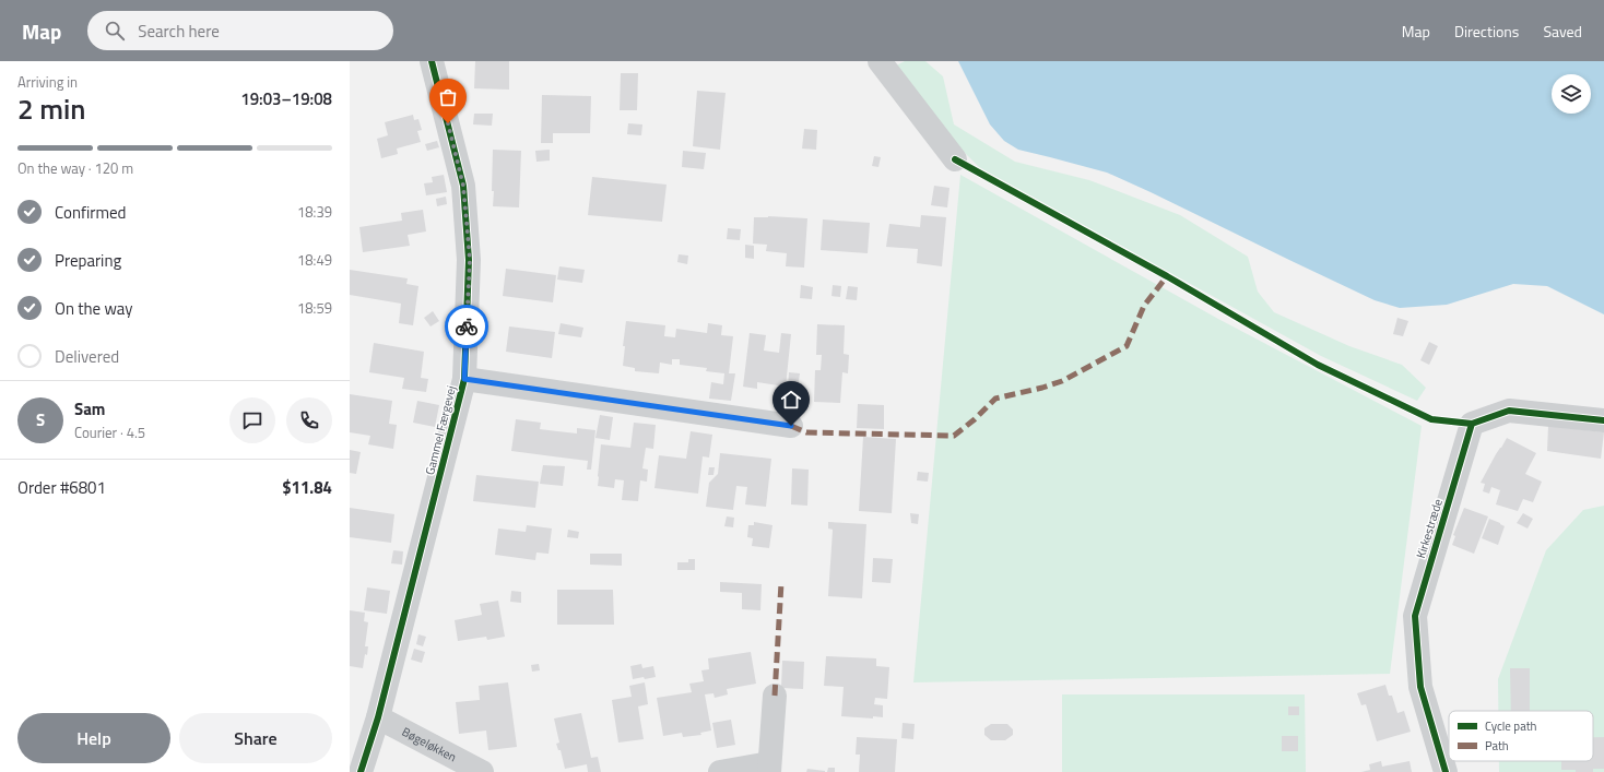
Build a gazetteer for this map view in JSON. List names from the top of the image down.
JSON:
{
  "streets": {
    "street": ["Gammel Færgevej", "Kirkestræde", "Bøgeløkken"]
  },
  "crossings": [
    ["Gammel Færgevej", "Bøgeløkken"]
  ],
  "legend": ["Cycle path", "Path"],
  "page": {
    "header": "Map",
    "search": "Search here",
    "nav": ["Map", "Directions", "Saved"],
    "heading": ["2 min", "Arriving in", "19:03–19:08"],
    "panel": [
      "Sam",
      "Courier · 4.5",
      "Order #6801",
      "$11.84"
    ],
    "bar": "On the way · 120 m",
    "list": [
      ["Confirmed", "18:39"],
      ["Preparing", "18:49"],
      ["On the way", "18:59"],
      "Delivered"
    ],
    "round": "S",
    "buttons": ["Help", "Share"]
  }
}
